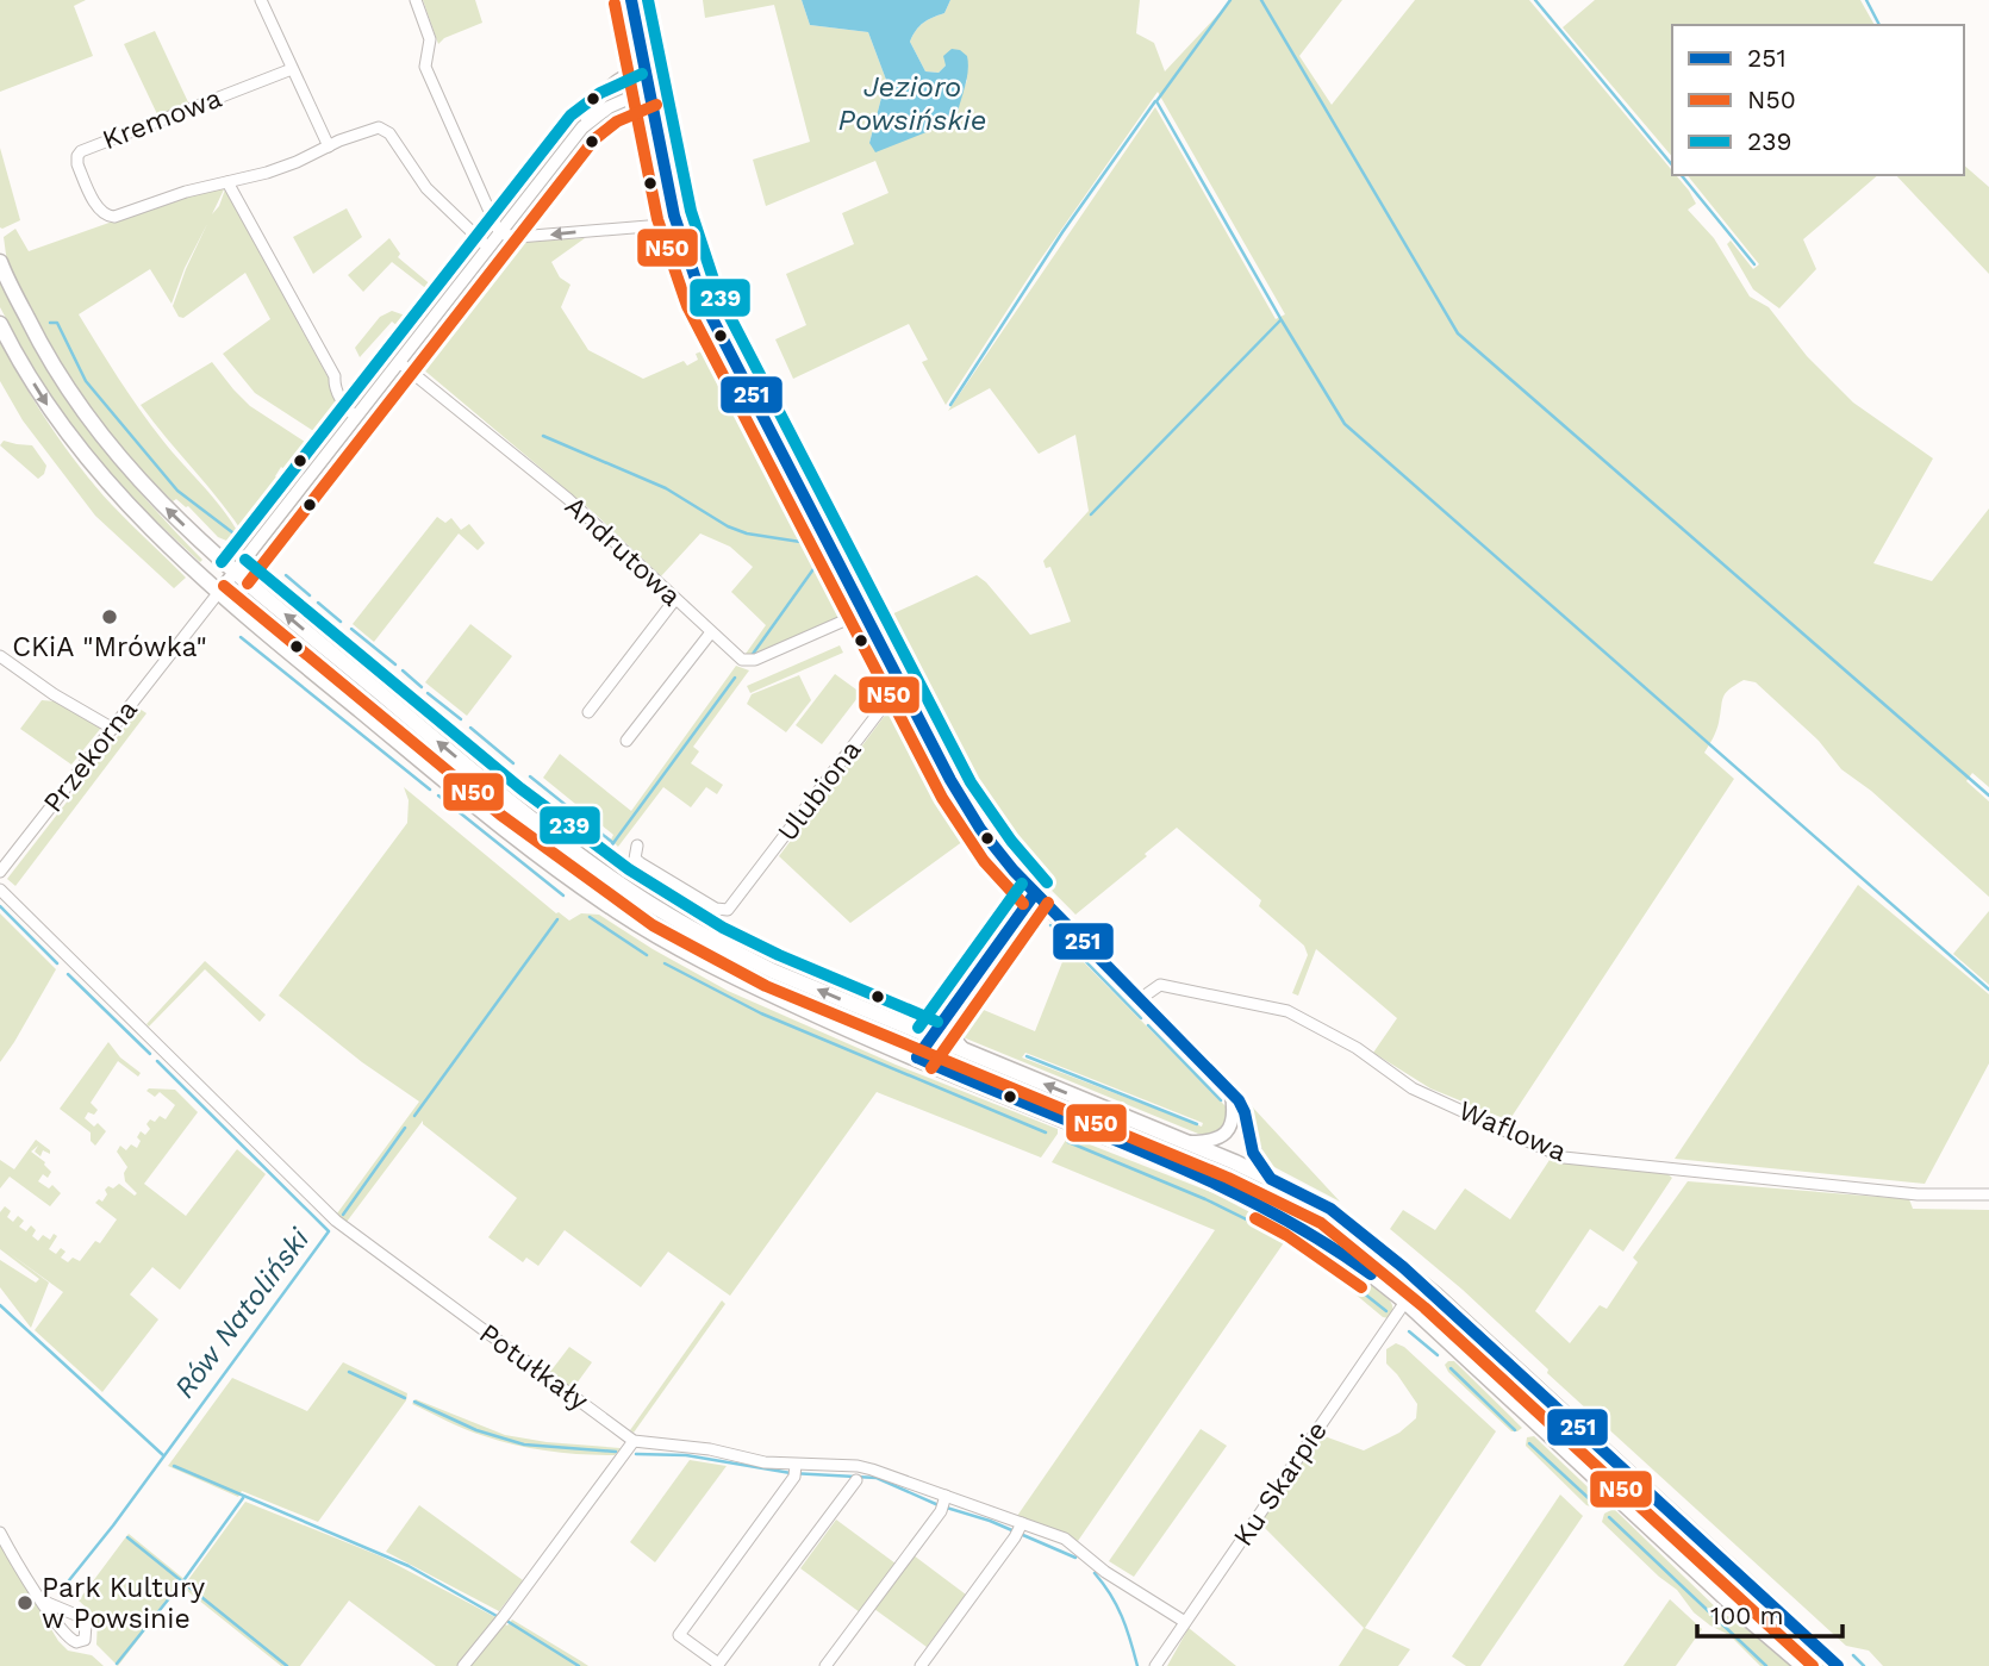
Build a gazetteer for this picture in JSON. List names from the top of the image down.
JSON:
{
  "streets": {
    "street": [
      "Kremowa",
      "Andrutowa",
      "Przekorna",
      "Ulubiona",
      "Waflowa",
      "Potułkały",
      "Ku Skarpie"
    ]
  },
  "crossings": [
    ["Kremowa", "Przekorna"],
    ["Andrutowa", "Przekorna"]
  ],
  "water": ["Jezioro Powsińskie", "Rów Natoliński"],
  "places": ["CKiA \"Mrówka\"", "Park Kultury w Powsinie"],
  "lines": ["transit line 251", "transit line 239", "transit line N50"],
  "legend": ["251", "N50", "239"],
  "scale_bar": "100 m"
}
